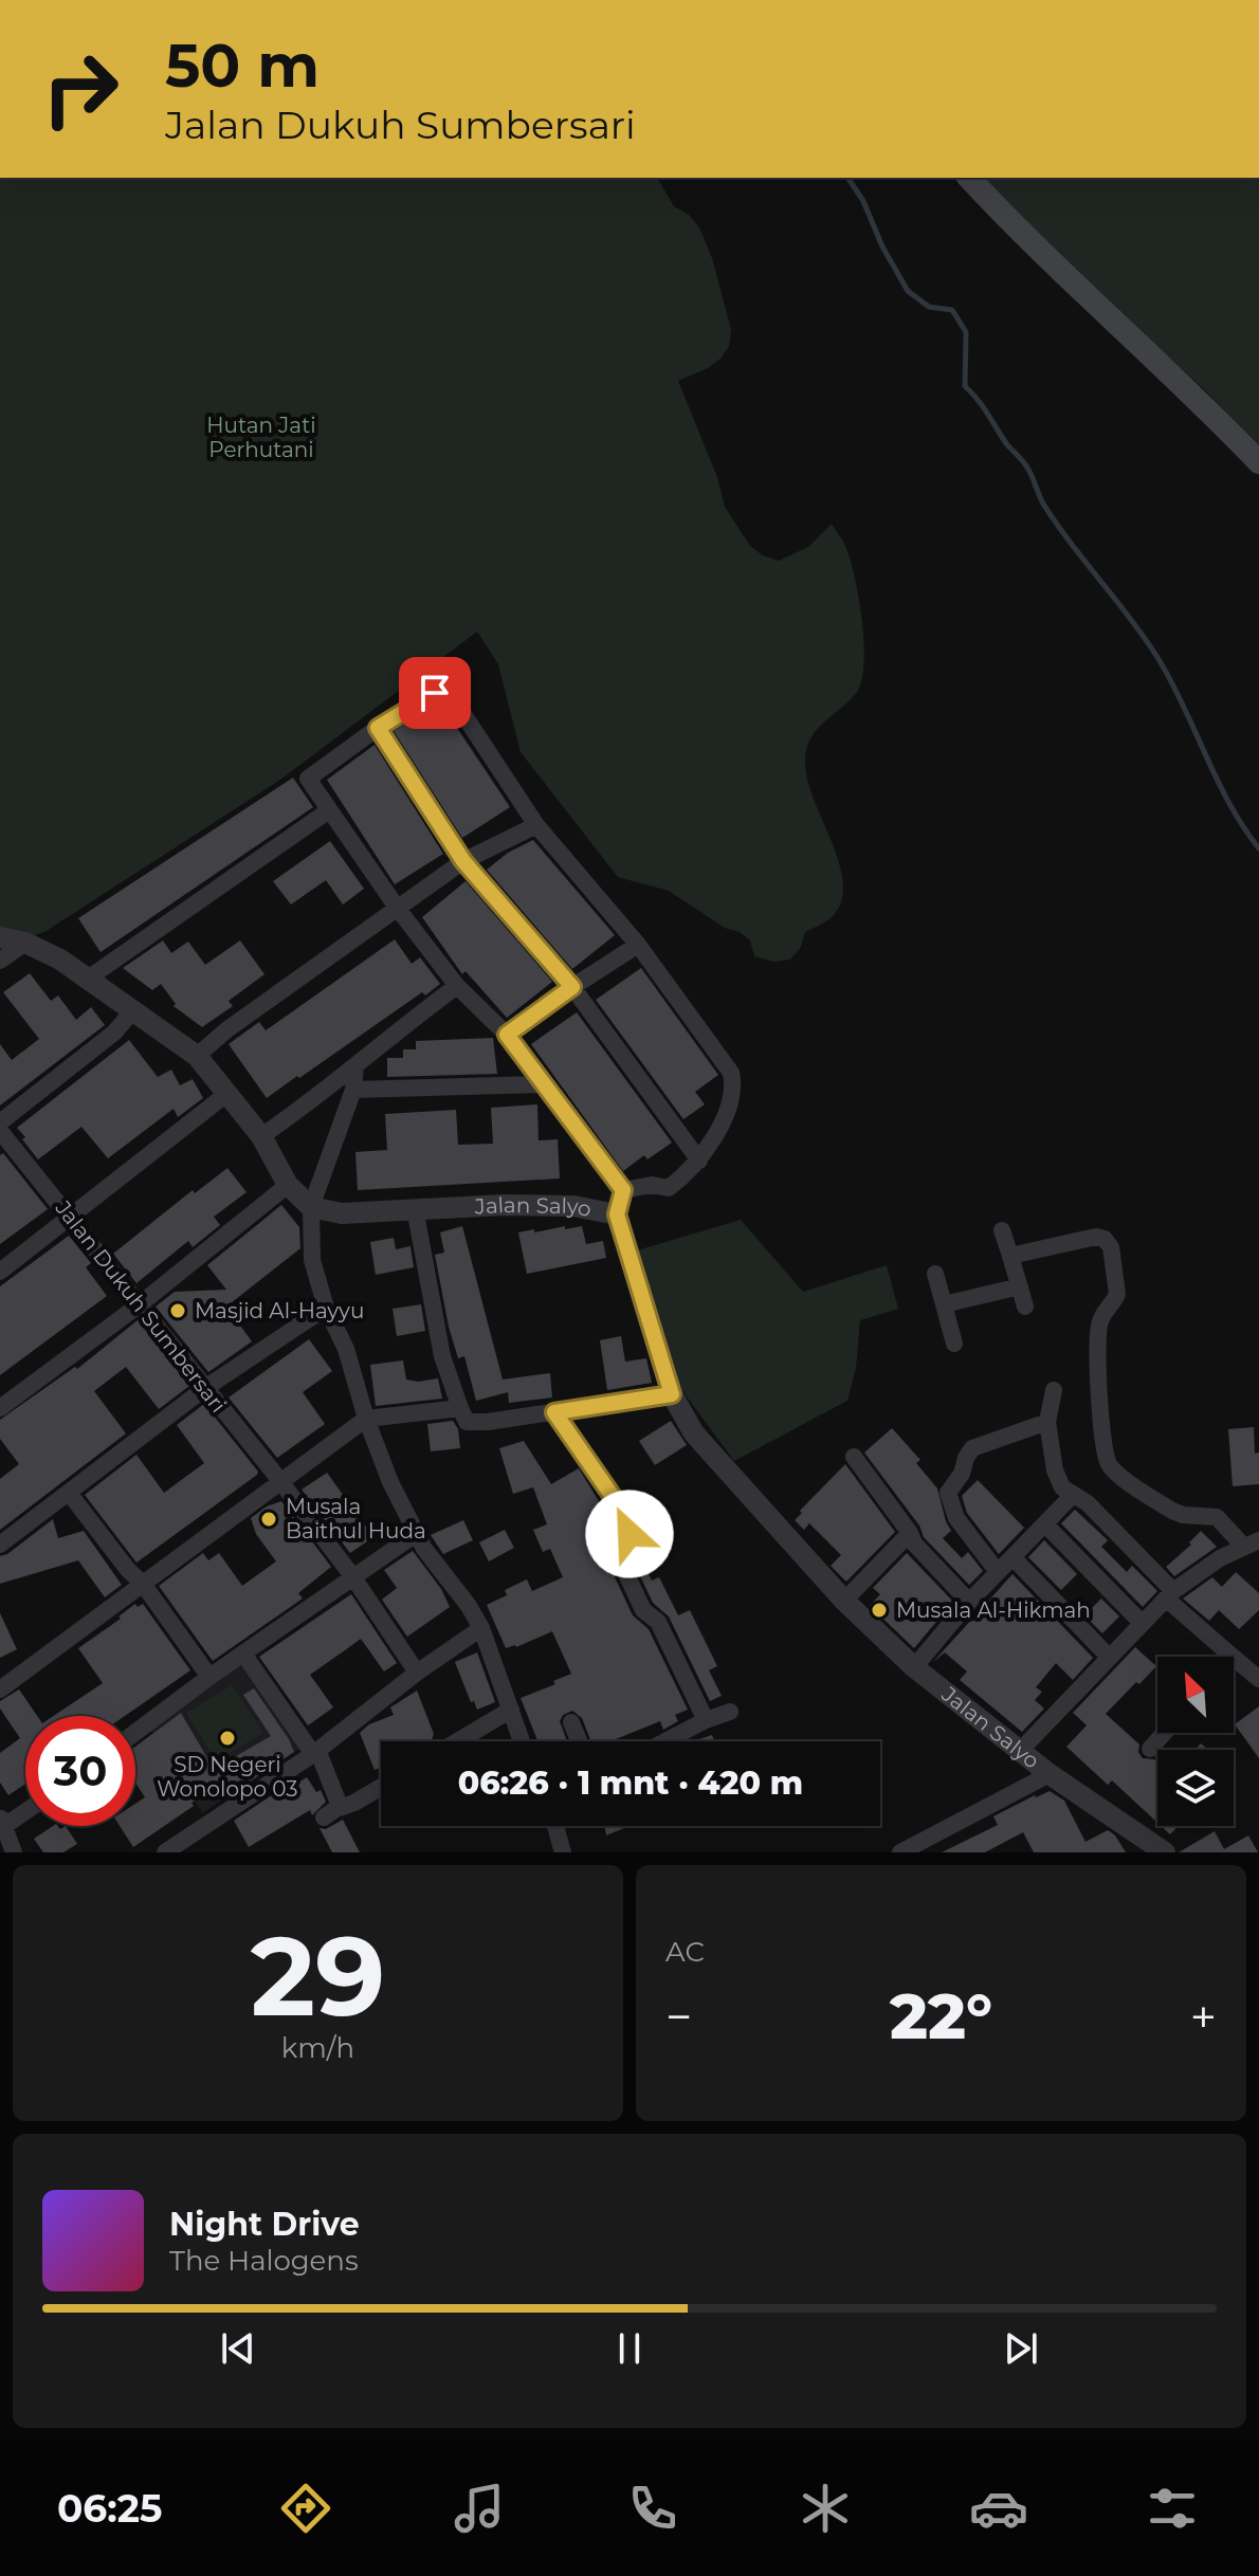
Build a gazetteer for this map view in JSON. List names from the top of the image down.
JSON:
{
  "streets": {
    "street": ["Jalan Salyo", "Jalan Dukuh Sumbersari"]
  },
  "parks": ["Hutan Jati Perhutani"],
  "places": [
    "Masjid Al-Hayyu",
    "Musala Baithul Huda",
    "Musala Al-Hikmah",
    "SD Negeri Wonolopo 03"
  ],
  "north": "top left",
  "page": {
    "turn": ["50 m", "Jalan Dukuh Sumbersari"],
    "limit": "30",
    "trip": "06:26 · 1 mnt · 420 m",
    "tile": [
      ["29", "km/h"],
      "AC"
    ],
    "heat": ["−", "22°", "+"],
    "song": ["Night Drive", "The Halogens"],
    "tabs": "06:25"
  }
}
